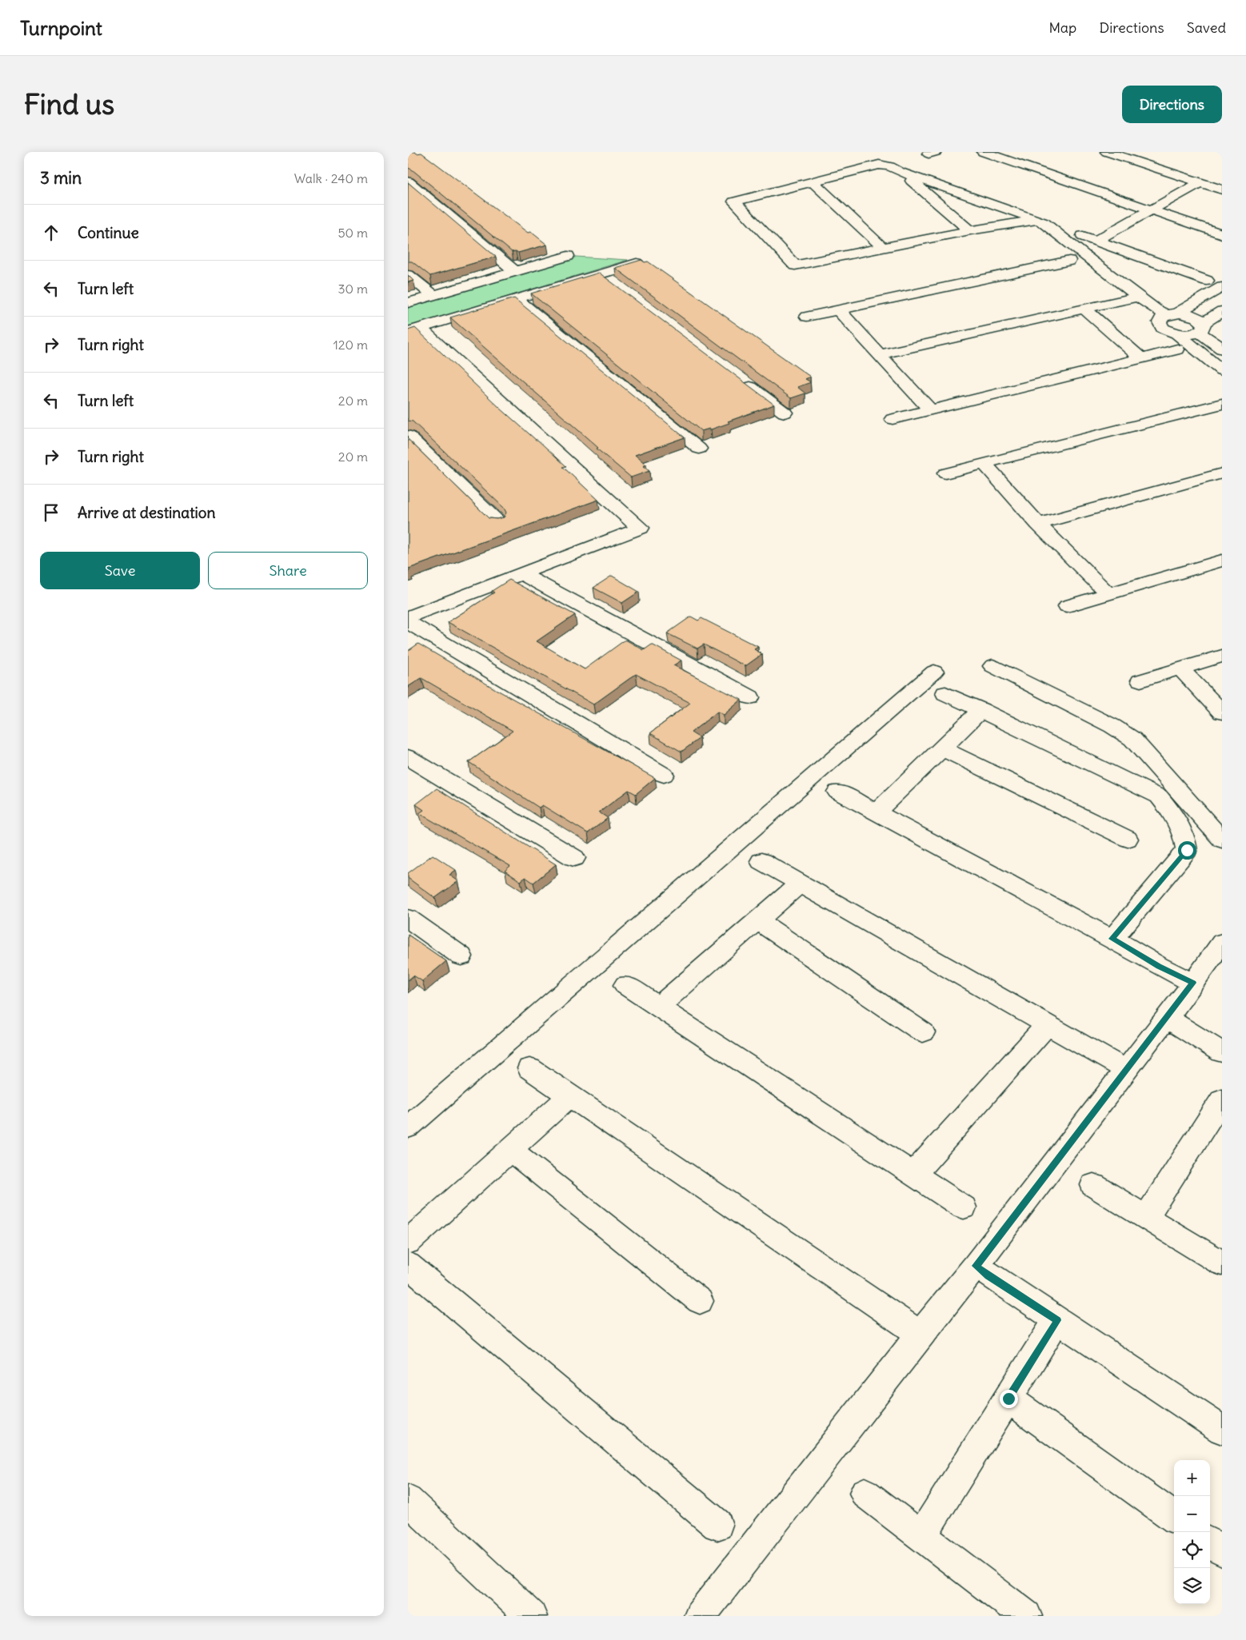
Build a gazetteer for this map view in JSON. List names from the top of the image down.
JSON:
{
  "page": {
    "header": "Turnpoint",
    "nav": ["Map", "Directions", "Saved"],
    "buttons": [
      "Directions",
      ["Save", "Share"]
    ],
    "title": "Find us",
    "heading": ["3 min", "Walk · 240 m"],
    "list": [
      ["Continue", "50 m"],
      ["Turn left", "30 m"],
      ["Turn right", "120 m"],
      ["Turn left", "20 m"],
      ["Turn right", "20 m"],
      "Arrive at destination"
    ],
    "map_buttons": ["+", "−"]
  }
}
